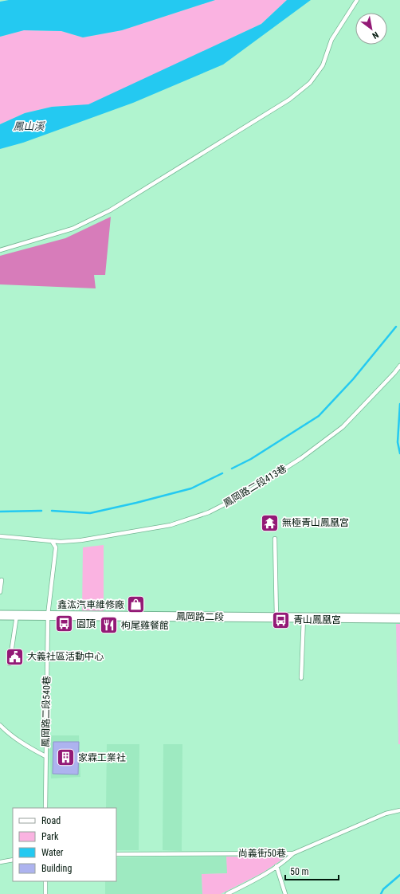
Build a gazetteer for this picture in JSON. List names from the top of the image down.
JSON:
{
  "streets": {
    "street": ["鳳岡路二段"],
    "lane": ["鳳岡路二段413巷", "鳳岡路二段540巷", "尚義街50巷"]
  },
  "crossings": [
    ["鳳岡路二段413巷", "鳳岡路二段540巷"],
    ["鳳岡路二段", "鳳岡路二段540巷"]
  ],
  "water": ["鳳山溪"],
  "places": {
    "temple": ["無極青山鳳凰宮"],
    "shop": ["鑫汯汽車維修廠"],
    "bus stop": ["青山鳳凰宮", "園頂"],
    "restaurant": ["枸尾雞餐館"],
    "public building": ["大義社區活動中心"],
    "building": ["家霖工業社"]
  },
  "legend": [
    "Road",
    "Park",
    "Water",
    "Building"
  ],
  "scale_bar": "50 m",
  "north": "bottom right"
}
